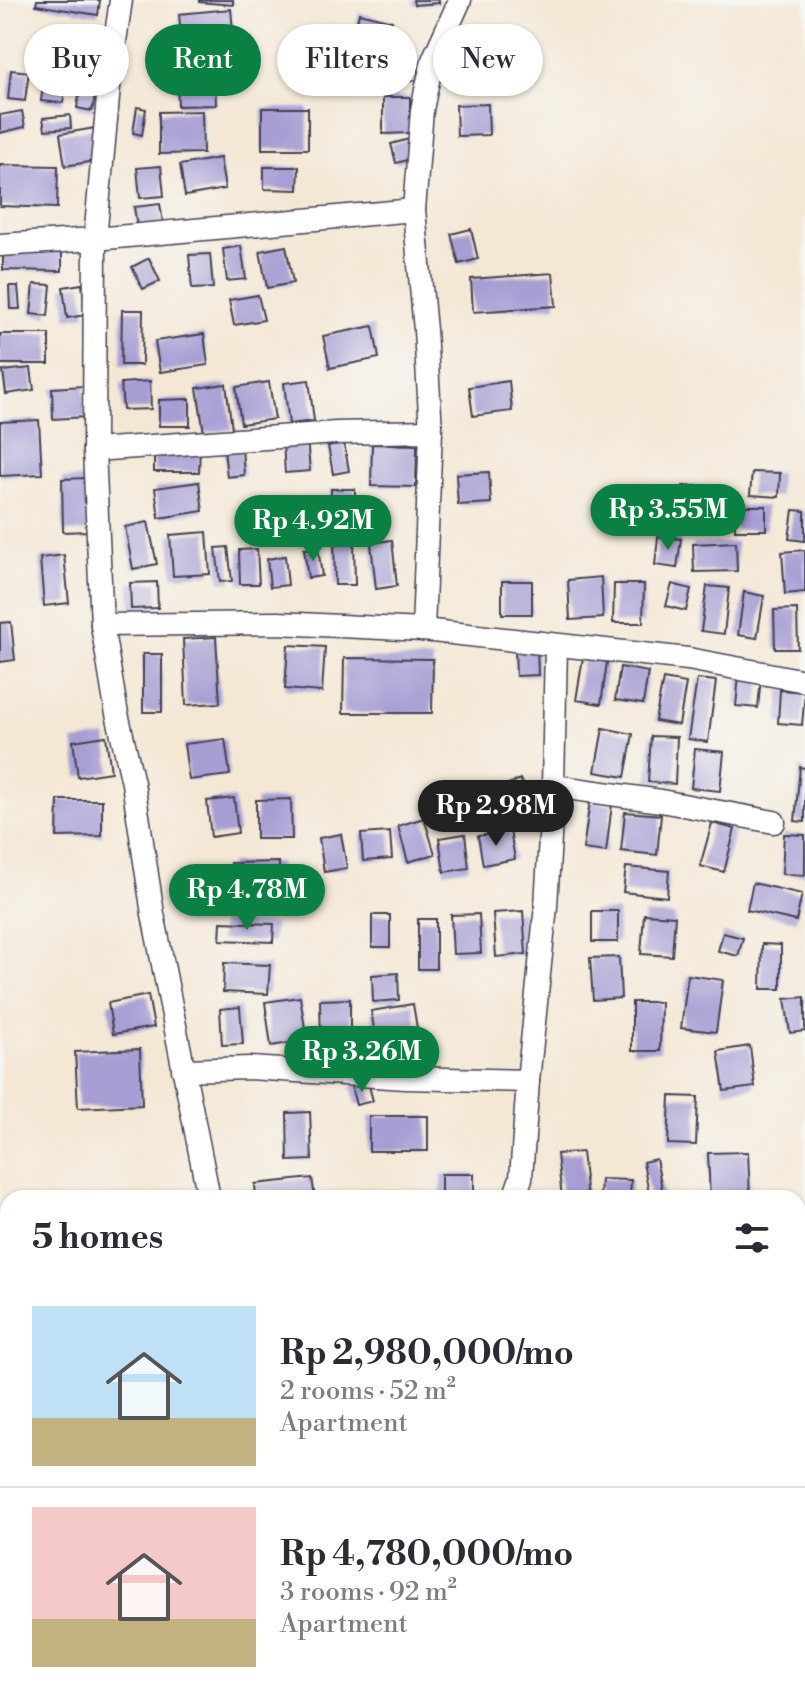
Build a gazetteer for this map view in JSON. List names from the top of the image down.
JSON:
{
  "page": {
    "chip": [
      "Buy",
      "Rent",
      "Filters",
      "New"
    ],
    "price": [
      "Rp 3.55M",
      "Rp 4.92M",
      "Rp 2.98M",
      "Rp 4.78M",
      "Rp 3.26M"
    ],
    "heading": "5 homes",
    "list": [
      {
        "name": "Rp 2,980,000/mo",
        "note": "2 rooms · 52 m² · Apartment"
      },
      {
        "name": "Rp 4,780,000/mo",
        "note": "3 rooms · 92 m² · Apartment"
      }
    ]
  }
}
